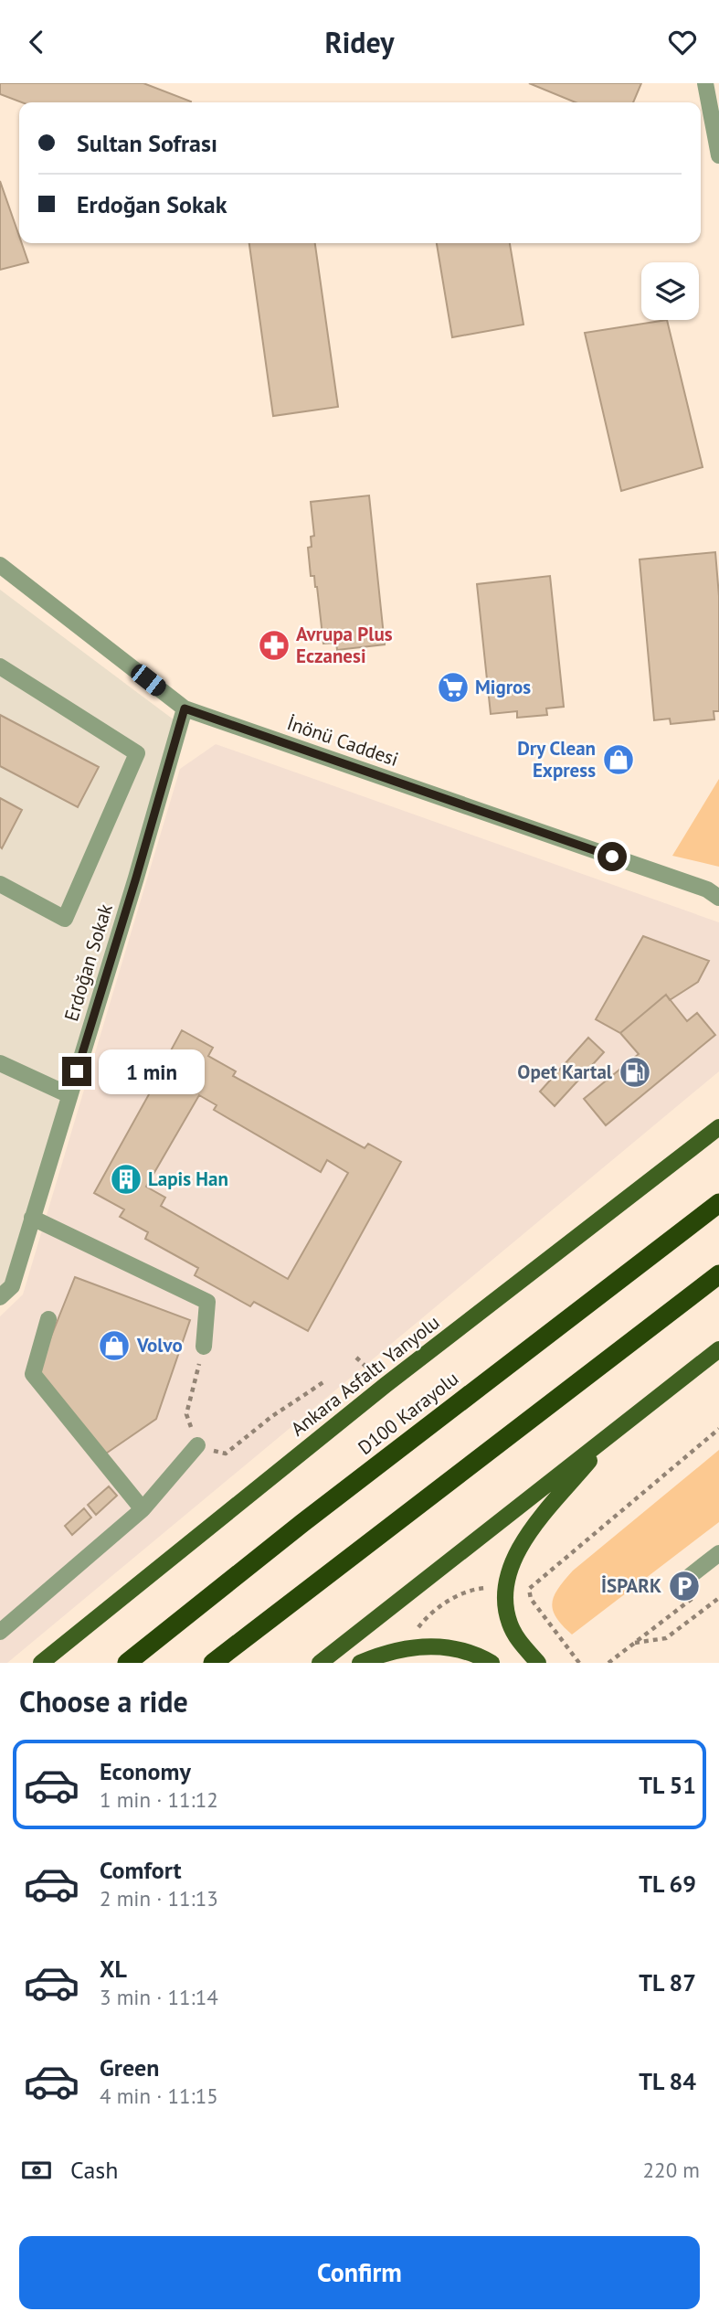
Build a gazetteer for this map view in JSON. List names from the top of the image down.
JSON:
{
  "streets": {
    "highway": ["D100 Karayolu"],
    "main road": ["Ankara Asfaltı Yanyolu"],
    "street": ["İnönü Caddesi", "Erdoğan Sokak"]
  },
  "crossings": [
    ["İnönü Caddesi", "Erdoğan Sokak"]
  ],
  "places": {
    "pharmacy": ["Avrupa Plus Eczanesi"],
    "supermarket": ["Migros"],
    "shop": ["Dry Clean Express", "Volvo"],
    "fuel station": ["Opet Kartal"],
    "building": ["Lapis Han"],
    "parking": ["İSPARK"]
  },
  "page": {
    "header": "Ridey",
    "banner": ["Sultan Sofrası", "Erdoğan Sokak"],
    "bubble": "1 min",
    "heading": "Choose a ride",
    "list": [
      {
        "name": "Economy",
        "note": "1 min · 11:12",
        "value": "TL 51"
      },
      {
        "name": "Comfort",
        "note": "2 min · 11:13",
        "value": "TL 69"
      },
      {
        "name": "XL",
        "note": "3 min · 11:14",
        "value": "TL 87"
      },
      {
        "name": "Green",
        "note": "4 min · 11:15",
        "value": "TL 84"
      }
    ],
    "pay": ["Cash", "220 m"],
    "buttons": "Confirm"
  }
}
